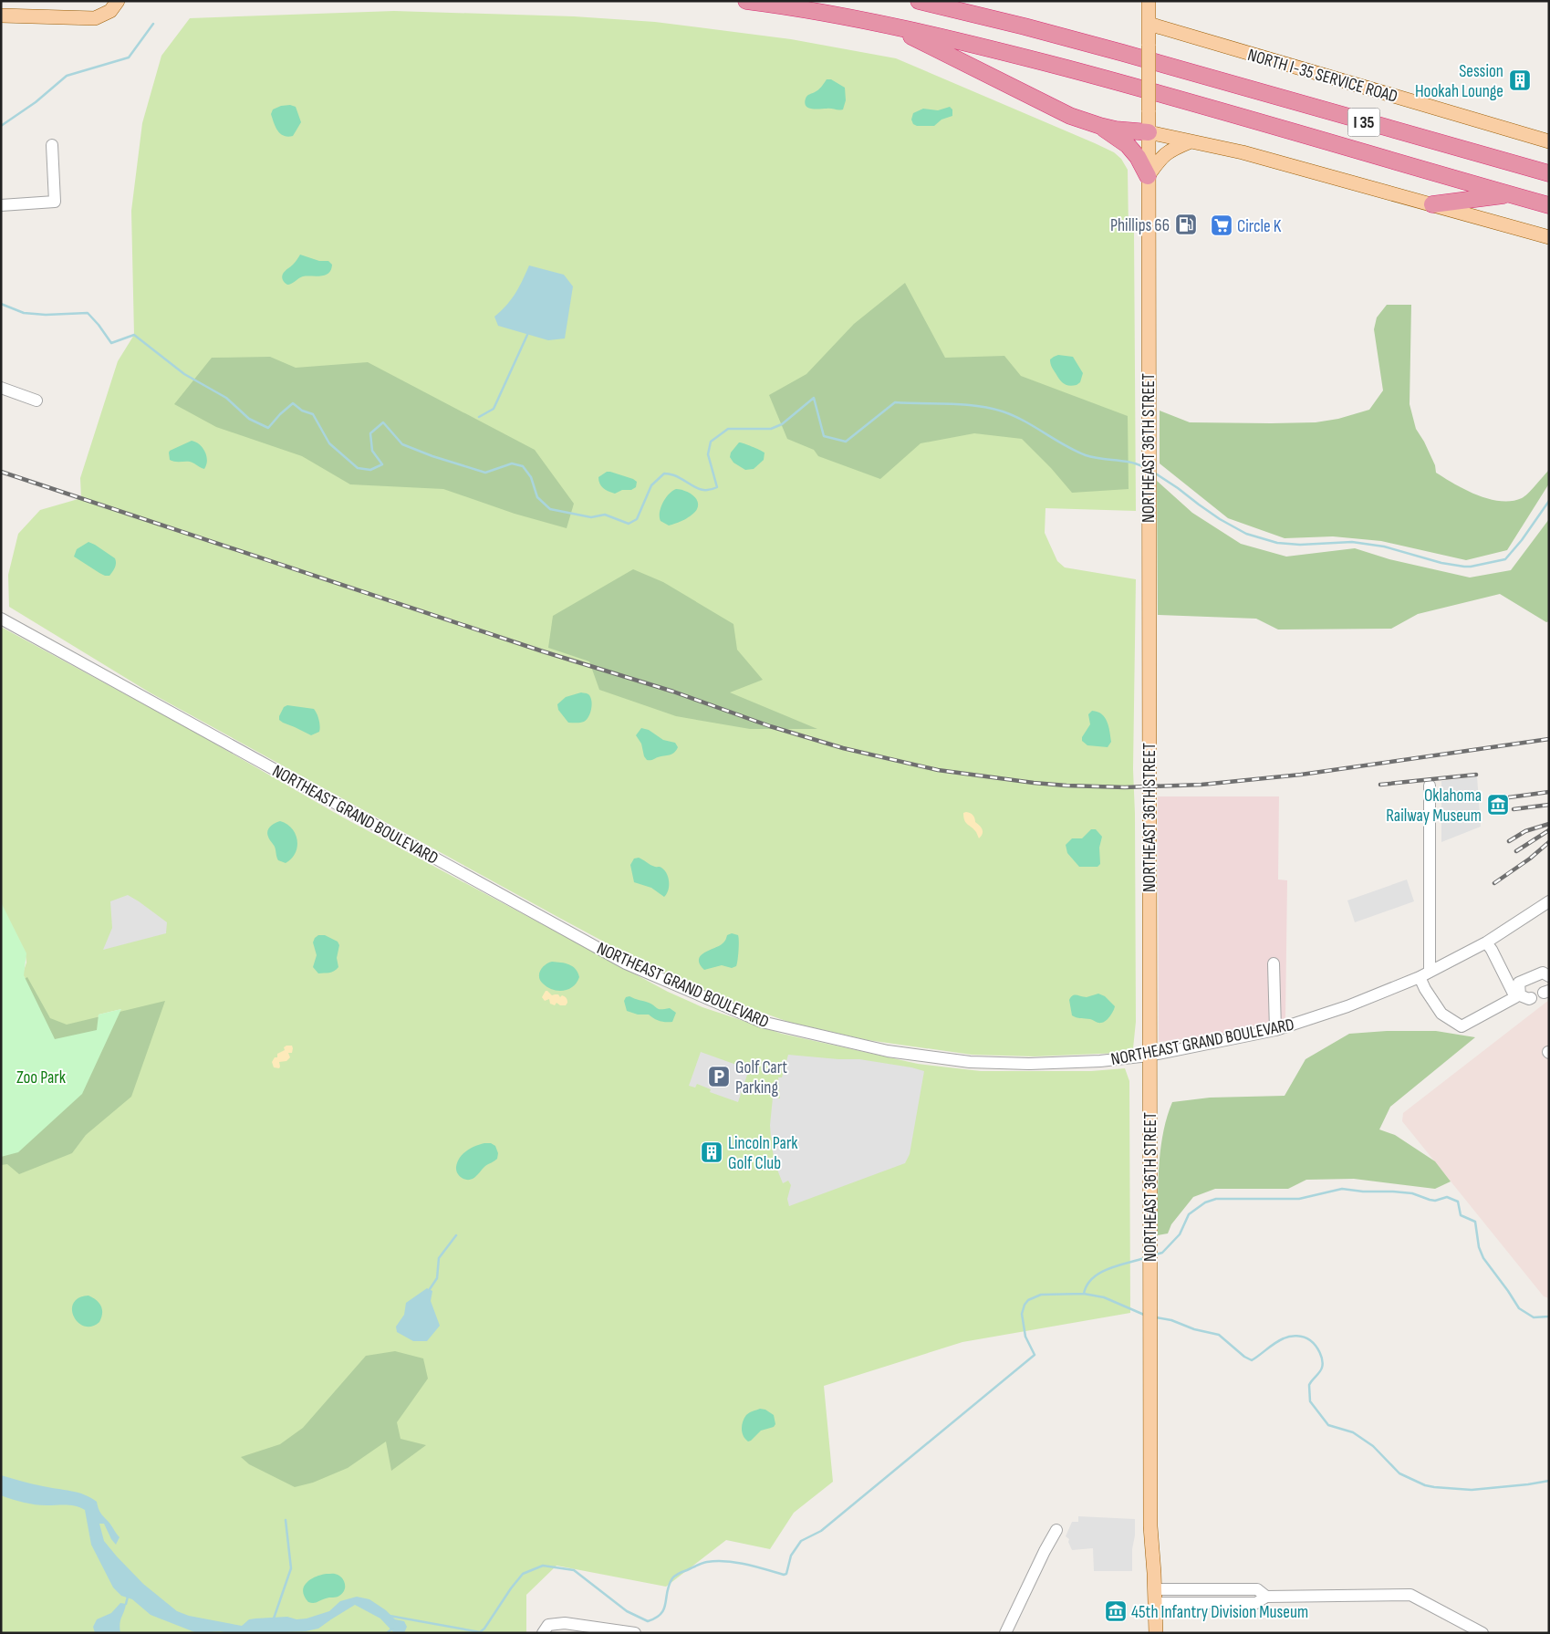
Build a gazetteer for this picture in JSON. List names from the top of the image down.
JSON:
{
  "streets": {
    "highway": ["I 35"],
    "main road": ["NORTH I-35 SERVICE ROAD", "NORTHEAST 36TH STREET"],
    "street": ["NORTHEAST GRAND BOULEVARD"]
  },
  "crossings": [
    ["NORTH I-35 SERVICE ROAD", "NORTHEAST 36TH STREET"],
    ["NORTHEAST 36TH STREET", "NORTHEAST GRAND BOULEVARD"]
  ],
  "parks": ["Zoo Park"],
  "places": {
    "building": ["Session Hookah Lounge", "Lincoln Park Golf Club"],
    "fuel station": ["Phillips 66"],
    "supermarket": ["Circle K"],
    "museum": ["Oklahoma Railway Museum", "45th Infantry Division Museum"],
    "parking": ["Golf Cart Parking"]
  }
}
